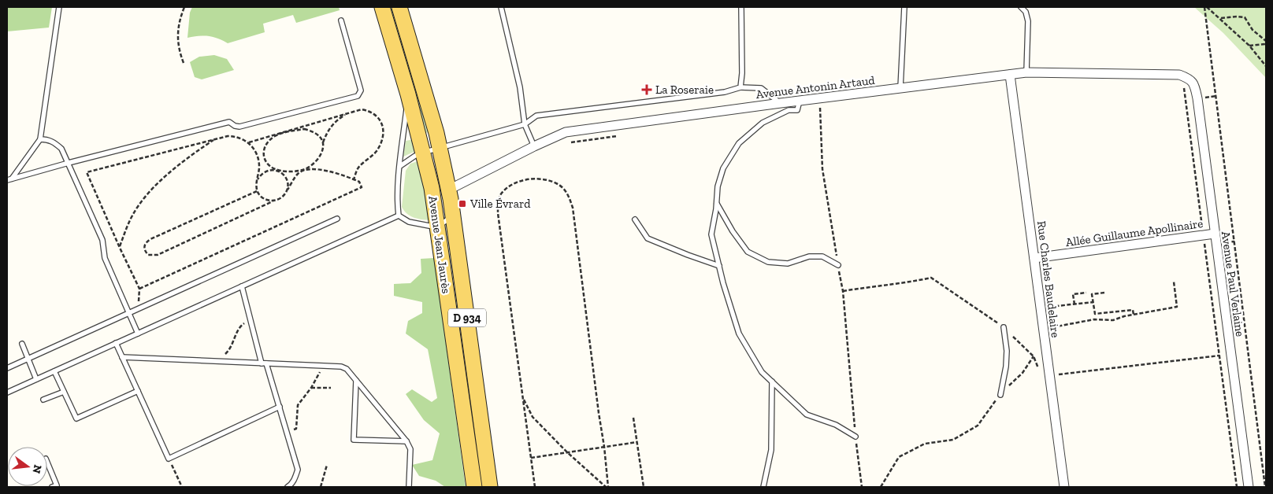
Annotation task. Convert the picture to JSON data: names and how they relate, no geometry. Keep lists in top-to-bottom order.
{
  "streets": {
    "main road": ["Avenue Jean Jaurès", "D 934"],
    "street": [
      "Avenue Antonin Artaud",
      "Allée Guillaume Apollinaire",
      "Rue Charles Baudelaire",
      "Avenue Paul Verlaine"
    ]
  },
  "crossings": [
    ["Avenue Antonin Artaud", "Avenue Jean Jaurès"],
    ["Avenue Antonin Artaud", "Rue Charles Baudelaire"],
    ["Avenue Antonin Artaud", "Avenue Paul Verlaine"],
    ["Allée Guillaume Apollinaire", "Rue Charles Baudelaire"],
    ["Allée Guillaume Apollinaire", "Avenue Paul Verlaine"]
  ],
  "places": {
    "health": ["La Roseraie"],
    "transit": ["Ville Évrard"]
  },
  "north": "right"
}
